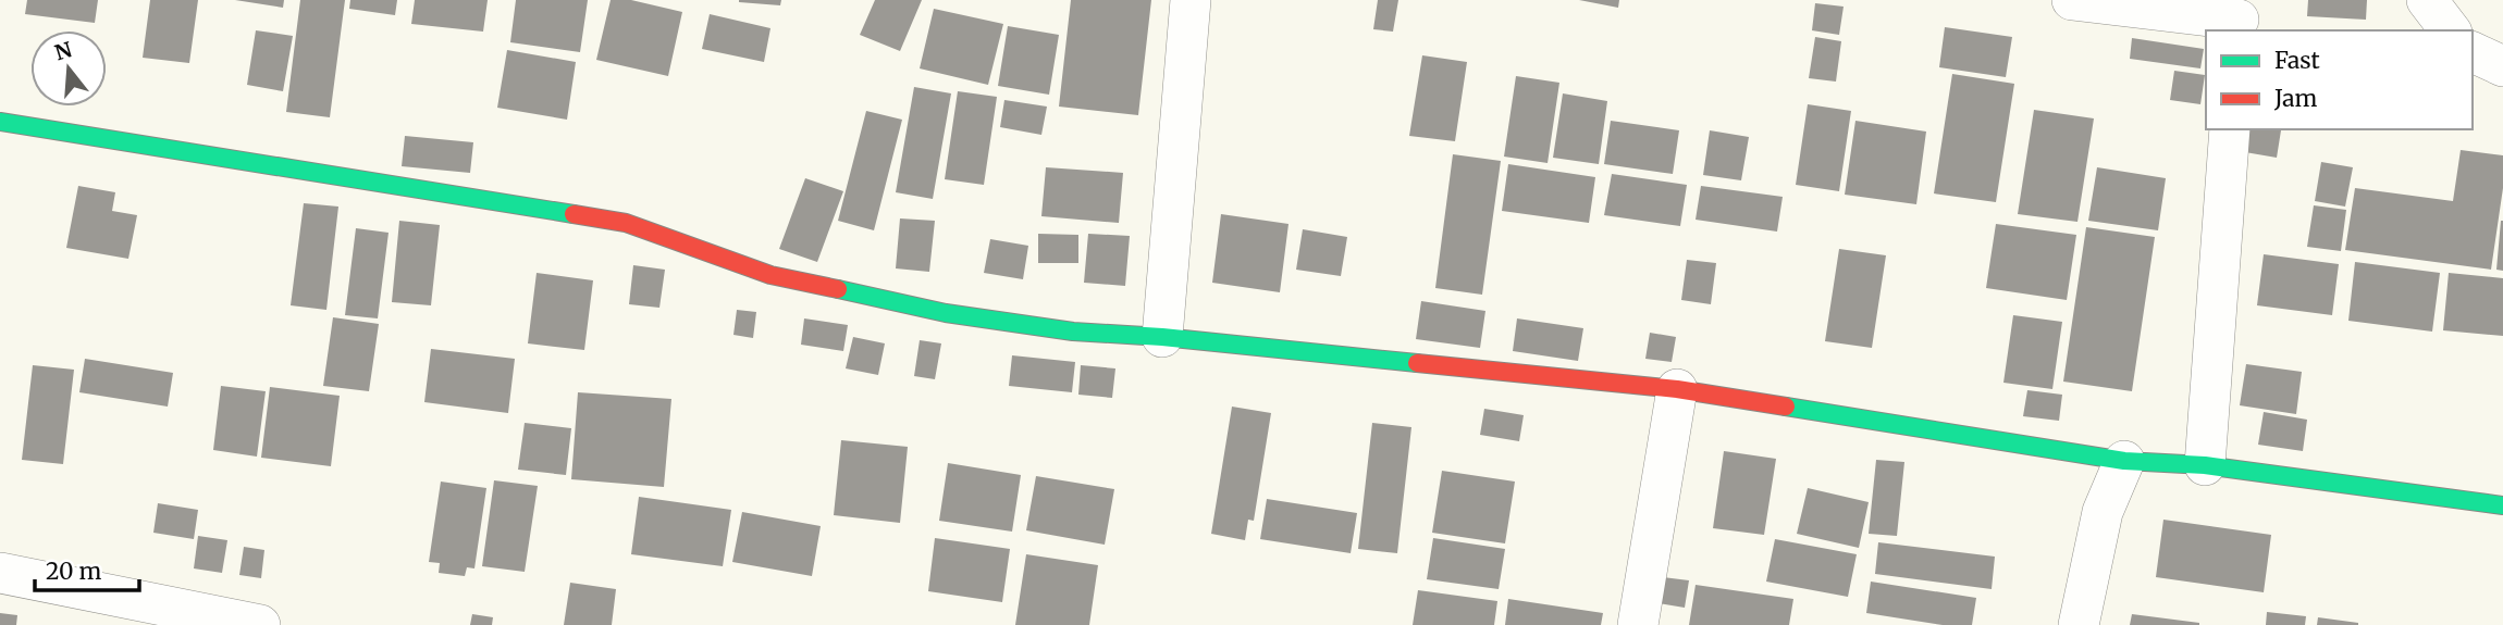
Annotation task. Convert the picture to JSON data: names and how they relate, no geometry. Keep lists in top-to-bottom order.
{
  "legend": ["Fast", "Jam"],
  "scale_bar": "20 m",
  "north": "top"
}
